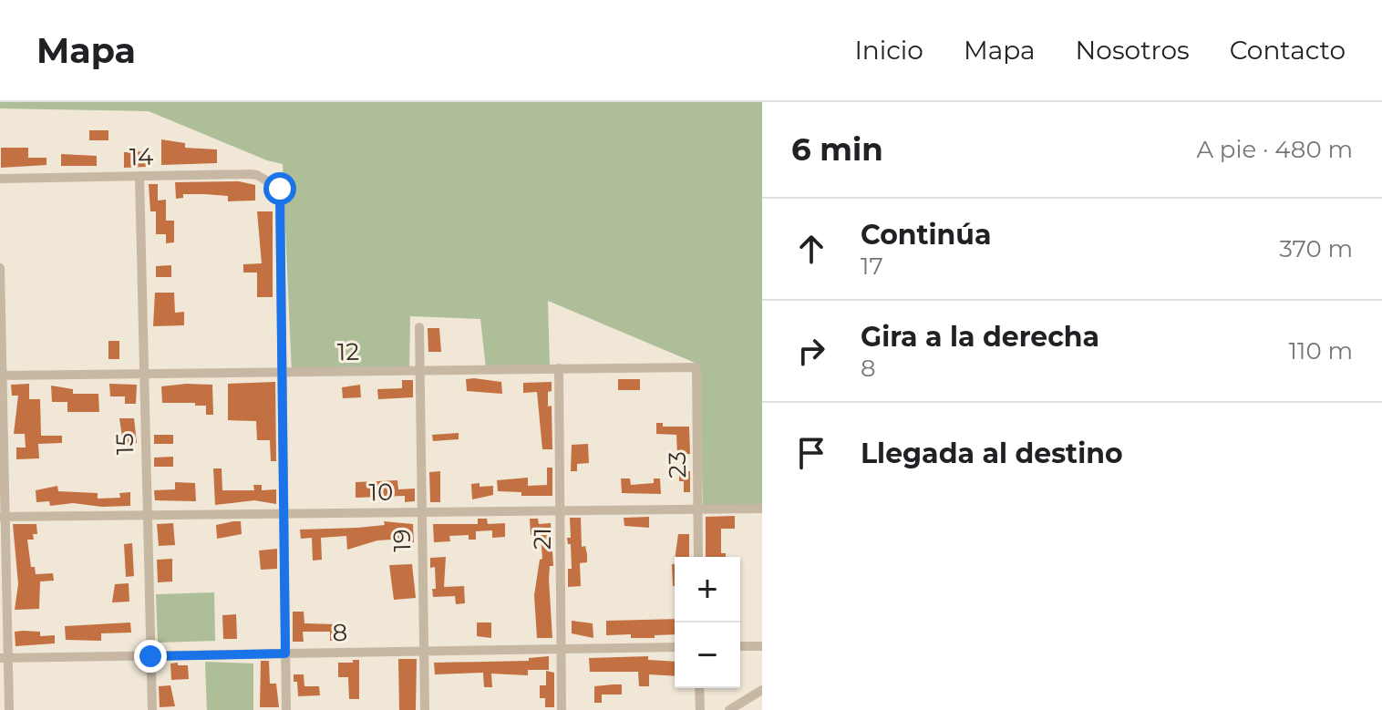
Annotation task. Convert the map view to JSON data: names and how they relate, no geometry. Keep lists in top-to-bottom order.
{
  "streets": {
    "street": [
      "14",
      "12",
      "15",
      "23",
      "10",
      "21",
      "19",
      "8"
    ]
  },
  "crossings": [
    ["14", "12"],
    ["14", "15"],
    ["12", "15"],
    ["12", "23"],
    ["12", "21"],
    ["12", "19"],
    ["15", "10"],
    ["15", "8"],
    ["23", "10"],
    ["10", "21"],
    ["10", "19"],
    ["21", "8"],
    ["19", "8"]
  ],
  "page": {
    "header": "Mapa",
    "nav": [
      "Inicio",
      "Mapa",
      "Nosotros",
      "Contacto"
    ],
    "heading": ["6 min", "A pie · 480 m"],
    "list": [
      ["Continúa", "17", "370 m"],
      ["Gira a la derecha", "8", "110 m"],
      "Llegada al destino"
    ],
    "map_buttons": ["+", "−"]
  }
}
